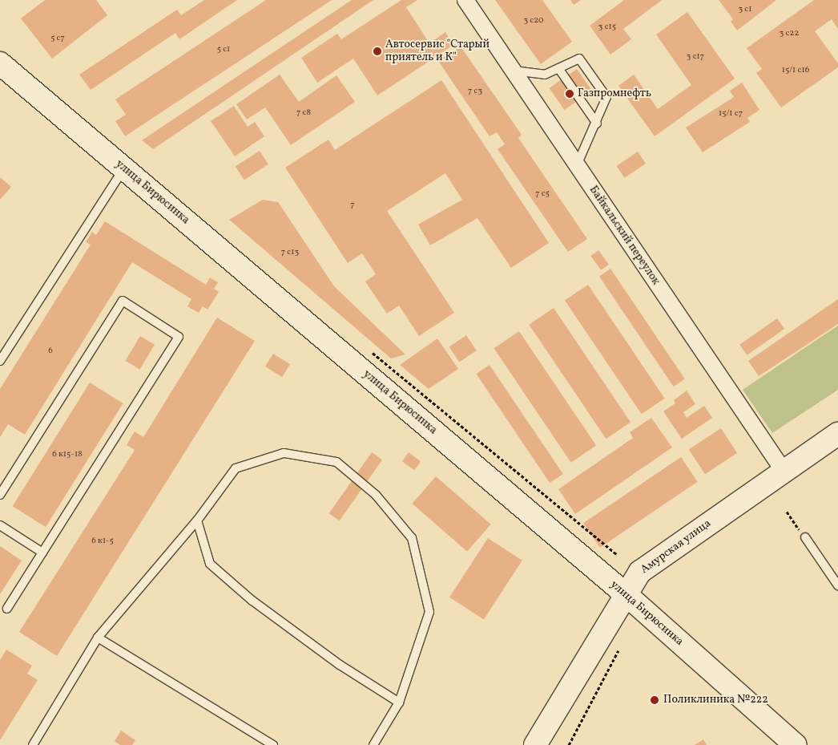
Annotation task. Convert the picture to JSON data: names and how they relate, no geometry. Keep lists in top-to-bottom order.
{
  "streets": {
    "main road": ["улица Бирюсинка", "Амурская улица"],
    "street": ["Байкальский переулок"]
  },
  "crossings": [
    ["улица Бирюсинка", "Амурская улица"],
    ["Байкальский переулок", "Амурская улица"]
  ],
  "places": ["Автосервис \"Старый приятель и К\"", "Газпромнефть", "Поликлиника №222"],
  "house_numbers": [
    "3 с1",
    "3 с20",
    "3 с15",
    "3 с22",
    "5 с7",
    "5 с1",
    "3 с17",
    "15/1 с16",
    "7 c3",
    "7 с8",
    "15/1 с7",
    "7 с5",
    "7",
    "7 с13",
    "6",
    "6 к15-18",
    "6 к1-5"
  ]
}
